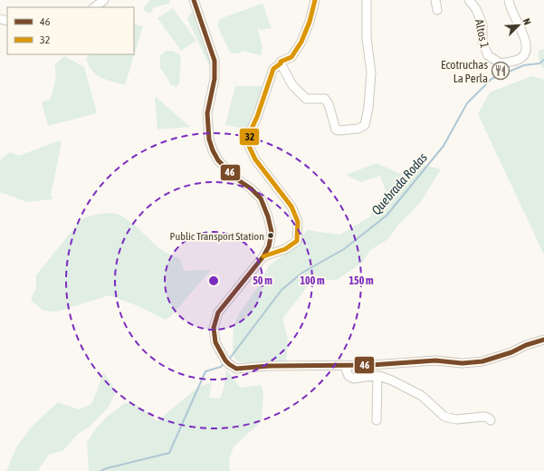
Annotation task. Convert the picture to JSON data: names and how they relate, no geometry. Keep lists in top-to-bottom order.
{
  "streets": {
    "street": ["Altos 1"]
  },
  "water": ["Quebrada Rodas"],
  "places": {
    "restaurant": ["Ecotruchas La Perla"],
    "other": ["Public Transport Station"]
  },
  "lines": ["transit line 46", "transit line 32"],
  "legend": ["46", "32"],
  "north": "top right",
  "rings": ["50 m", "100 m", "150 m"]
}
